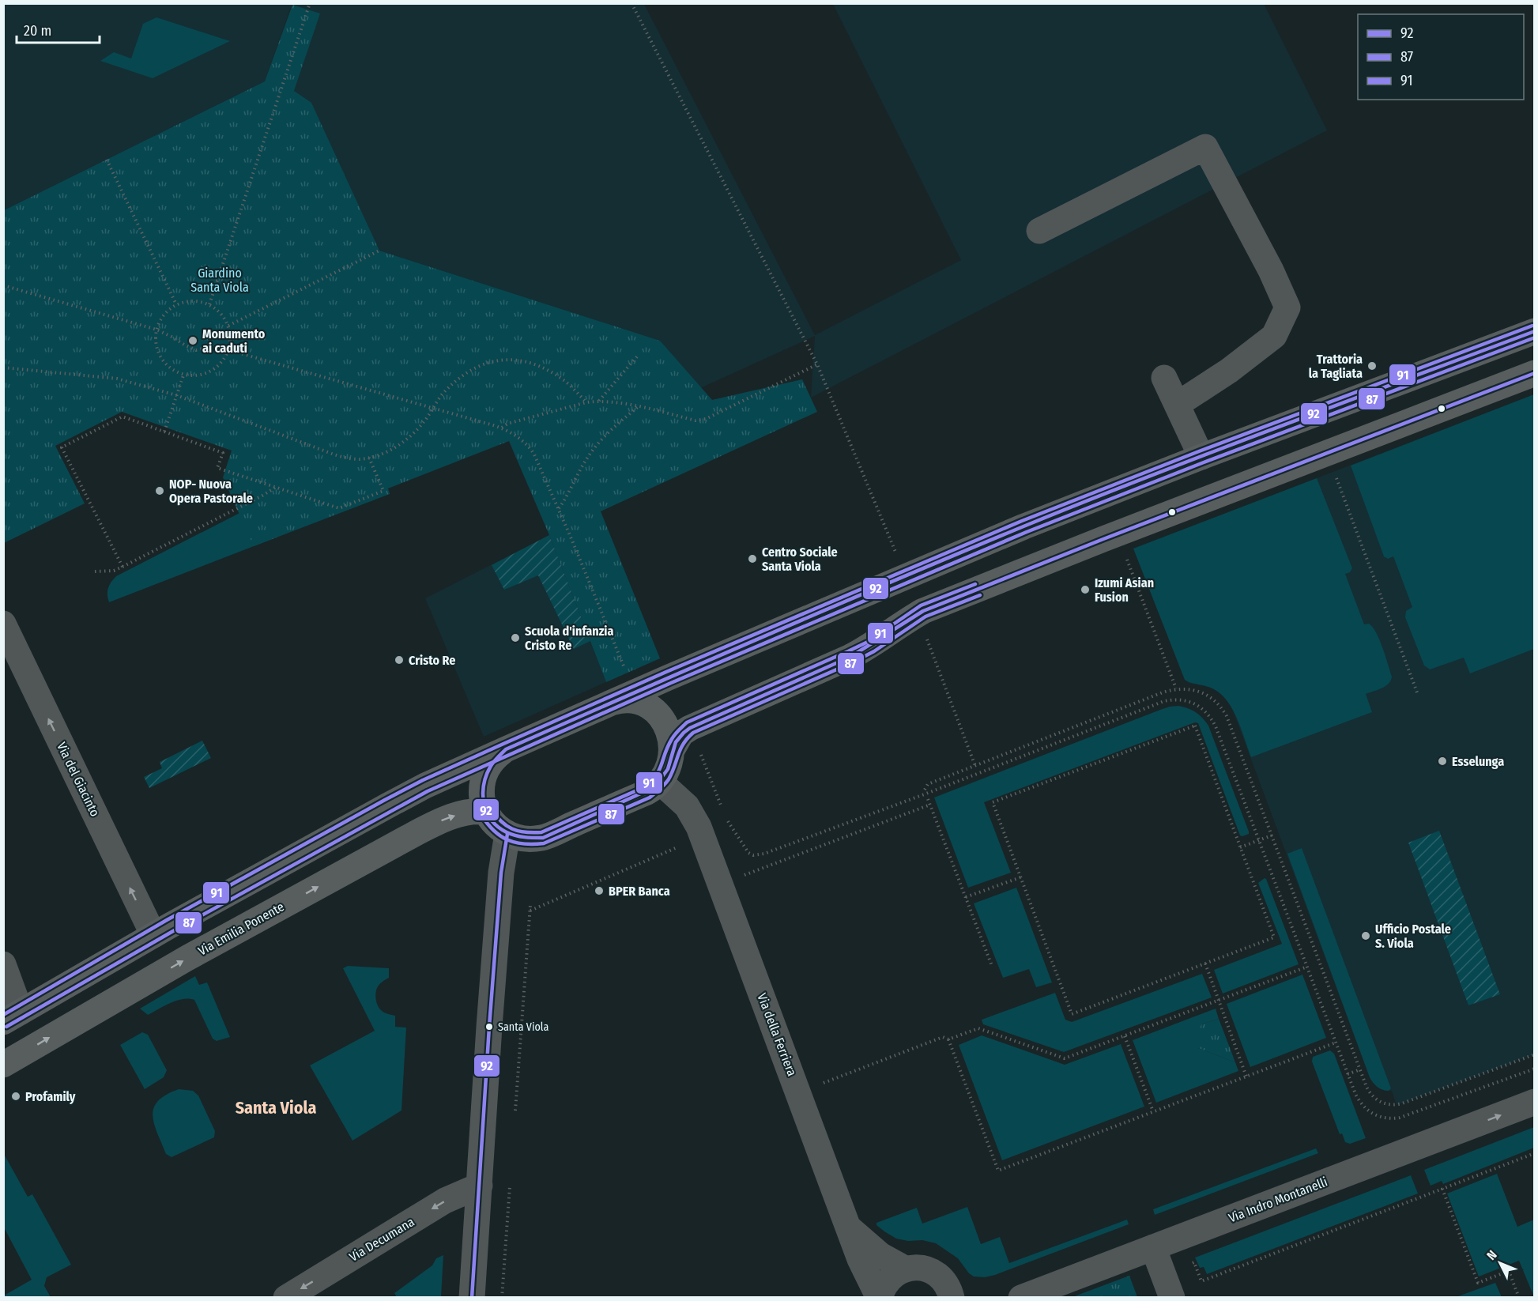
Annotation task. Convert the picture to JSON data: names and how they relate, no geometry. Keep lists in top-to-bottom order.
{
  "streets": {
    "main road": ["Via Emilia Ponente"],
    "street": [
      "Via del Giacinto",
      "Via della Ferriera",
      "Via Indro Montanelli",
      "Via Decumana"
    ]
  },
  "one_way": ["Via del Giacinto", "Via Indro Montanelli", "Via Decumana"],
  "districts": ["Santa Viola"],
  "parks": ["Giardino Santa Viola"],
  "places": [
    "Monumento ai caduti",
    "Trattoria la Tagliata",
    "NOP- Nuova Opera Pastorale",
    "Centro Sociale Santa Viola",
    "Izumi Asian Fusion",
    "Scuola d'infanzia Cristo Re",
    "Cristo Re",
    "Esselunga",
    "BPER Banca",
    "Ufficio Postale S. Viola",
    "Santa Viola",
    "Profamily"
  ],
  "lines": ["transit line 91", "transit line 92", "transit line 87"],
  "legend": ["92", "87", "91"],
  "scale_bar": "20 m",
  "north": "top left"
}
